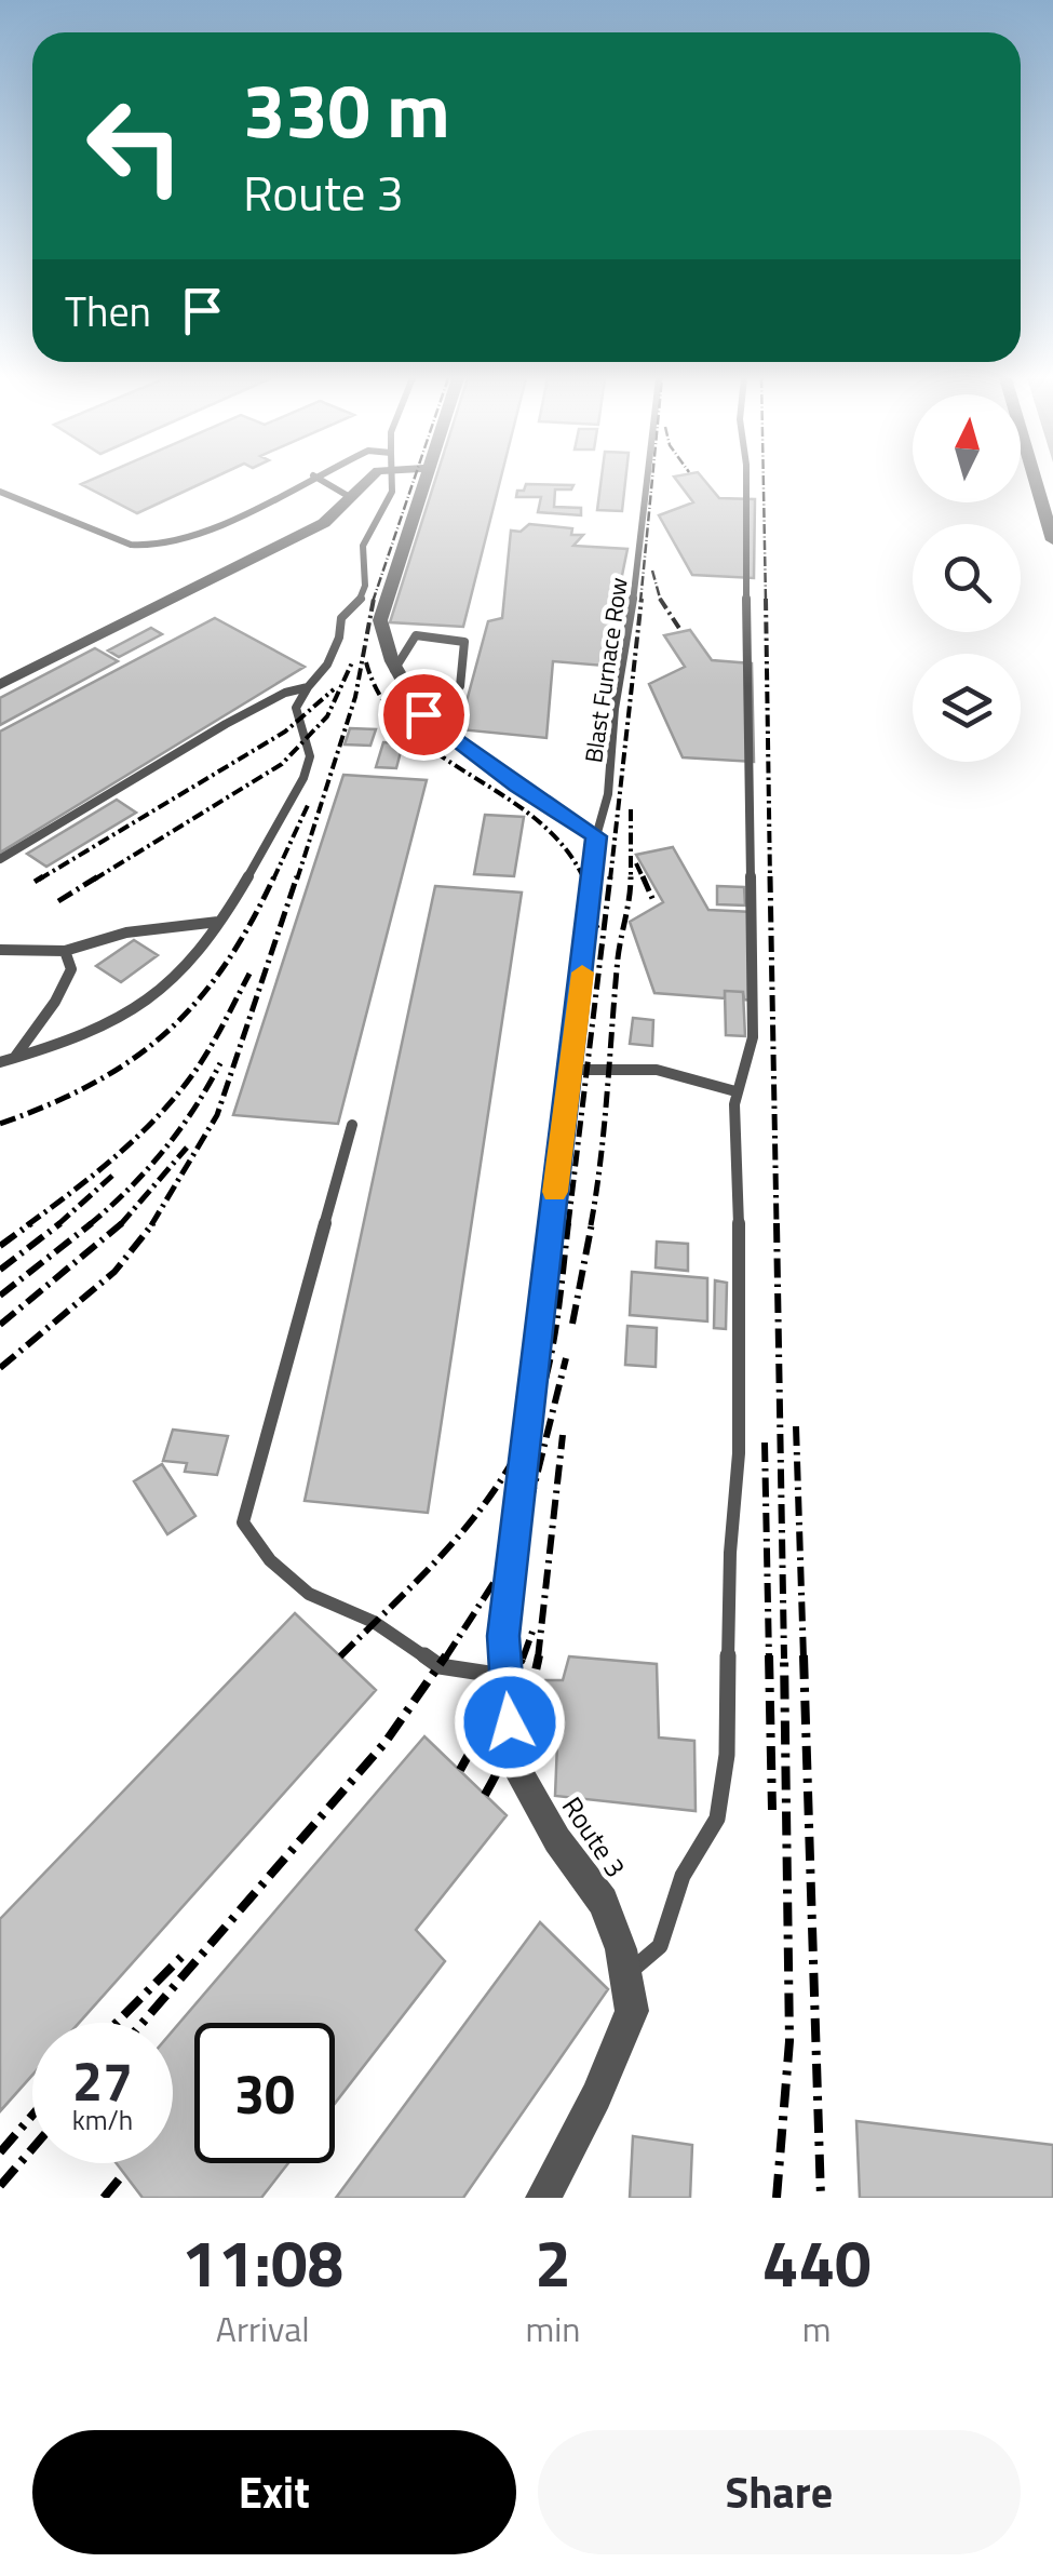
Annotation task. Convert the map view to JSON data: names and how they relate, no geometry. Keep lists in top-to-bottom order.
{
  "streets": {
    "street": ["Route 3"],
    "lane": ["Blast Furnace Row"]
  },
  "crossings": [
    ["Blast Furnace Row", "Route 3"]
  ],
  "north": "top",
  "page": {
    "turn": ["330 m", "Route 3"],
    "then": "Then",
    "speed": "27 km/h",
    "limit": "30",
    "eta": [
      "11:08",
      "Arrival",
      "2",
      "min",
      "440",
      "m"
    ],
    "buttons": ["Exit", "Share"]
  }
}
